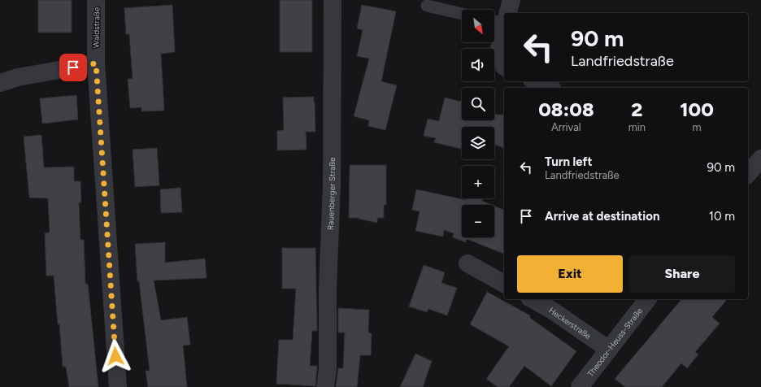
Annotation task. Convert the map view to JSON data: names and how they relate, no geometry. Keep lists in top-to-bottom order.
{
  "streets": {
    "street": [
      "Waldstraße",
      "Rauenberger Straße",
      "Heckerstraße",
      "Theodor-Heuss-Straße"
    ]
  },
  "crossings": [
    ["Heckerstraße", "Theodor-Heuss-Straße"]
  ],
  "north": "bottom right",
  "page": {
    "map_buttons": ["+", "−"],
    "turn": ["90 m", "Landfriedstraße"],
    "eta": [
      "08:08",
      "Arrival",
      "2",
      "min",
      "100",
      "m"
    ],
    "list": [
      {
        "name": "Turn left",
        "note": "Landfriedstraße",
        "value": "90 m"
      },
      {
        "name": "Arrive at destination",
        "value": "10 m"
      }
    ],
    "buttons": ["Exit", "Share"]
  }
}
